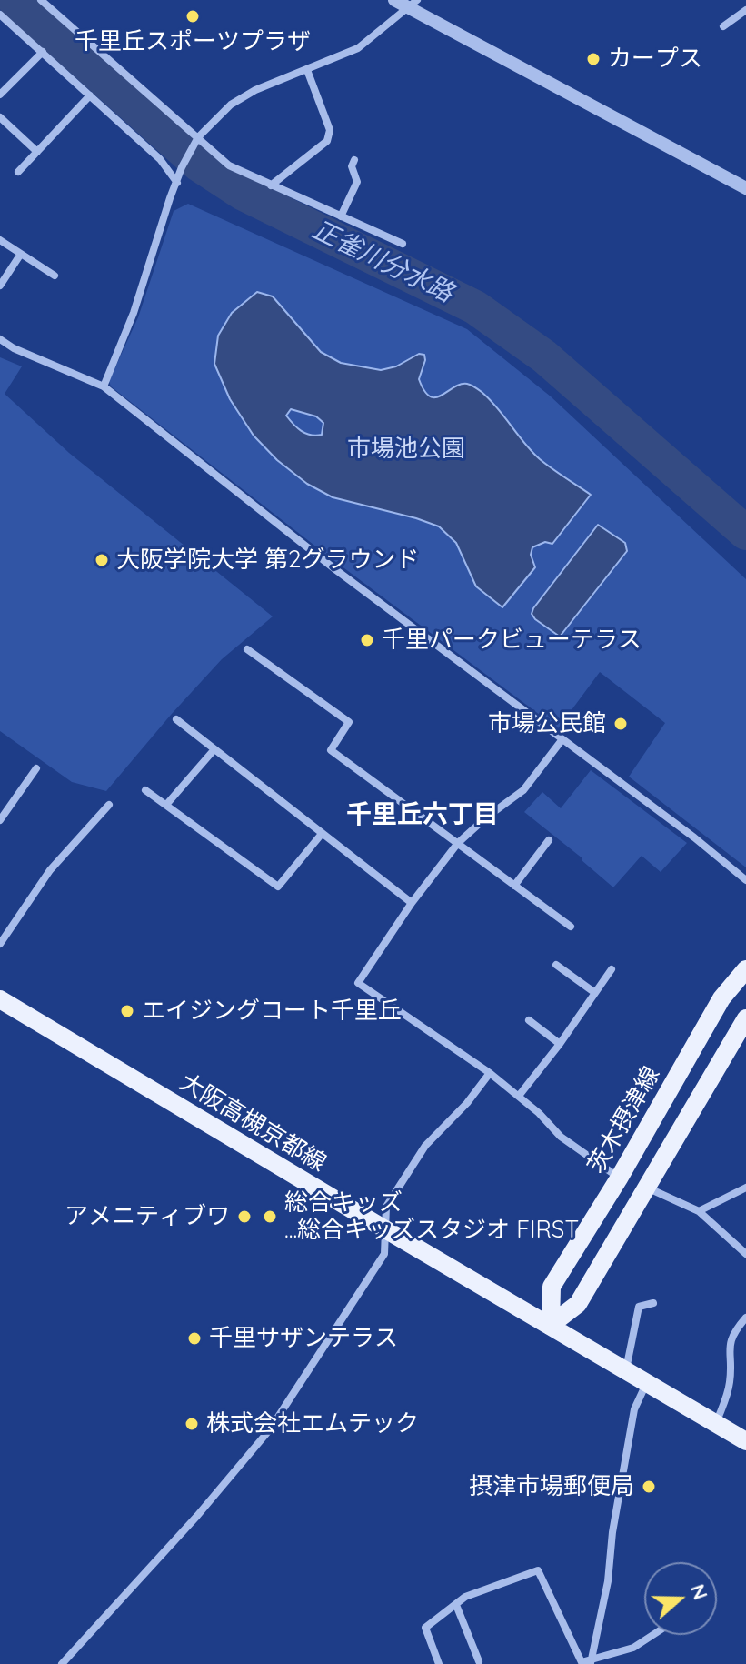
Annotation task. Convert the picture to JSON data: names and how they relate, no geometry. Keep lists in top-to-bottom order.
{
  "streets": {
    "main road": ["茨木摂津線", "大阪高槻京都線"]
  },
  "crossings": [
    ["茨木摂津線", "大阪高槻京都線"]
  ],
  "districts": ["千里丘六丁目"],
  "water": ["正雀川分水路"],
  "parks": ["市場池公園"],
  "places": [
    "千里丘スポーツプラザ",
    "カープス",
    "大阪学院大学 第2グラウンド",
    "千里パークビューテラス",
    "市場公民館",
    "エイジングコート千里丘",
    "アメニティブワ",
    "総合キッズ ...総合キッズスタジオ FIRST",
    "千里サザンテラス",
    "株式会社エムテック",
    "摂津市場郵便局"
  ],
  "north": "right"
}
